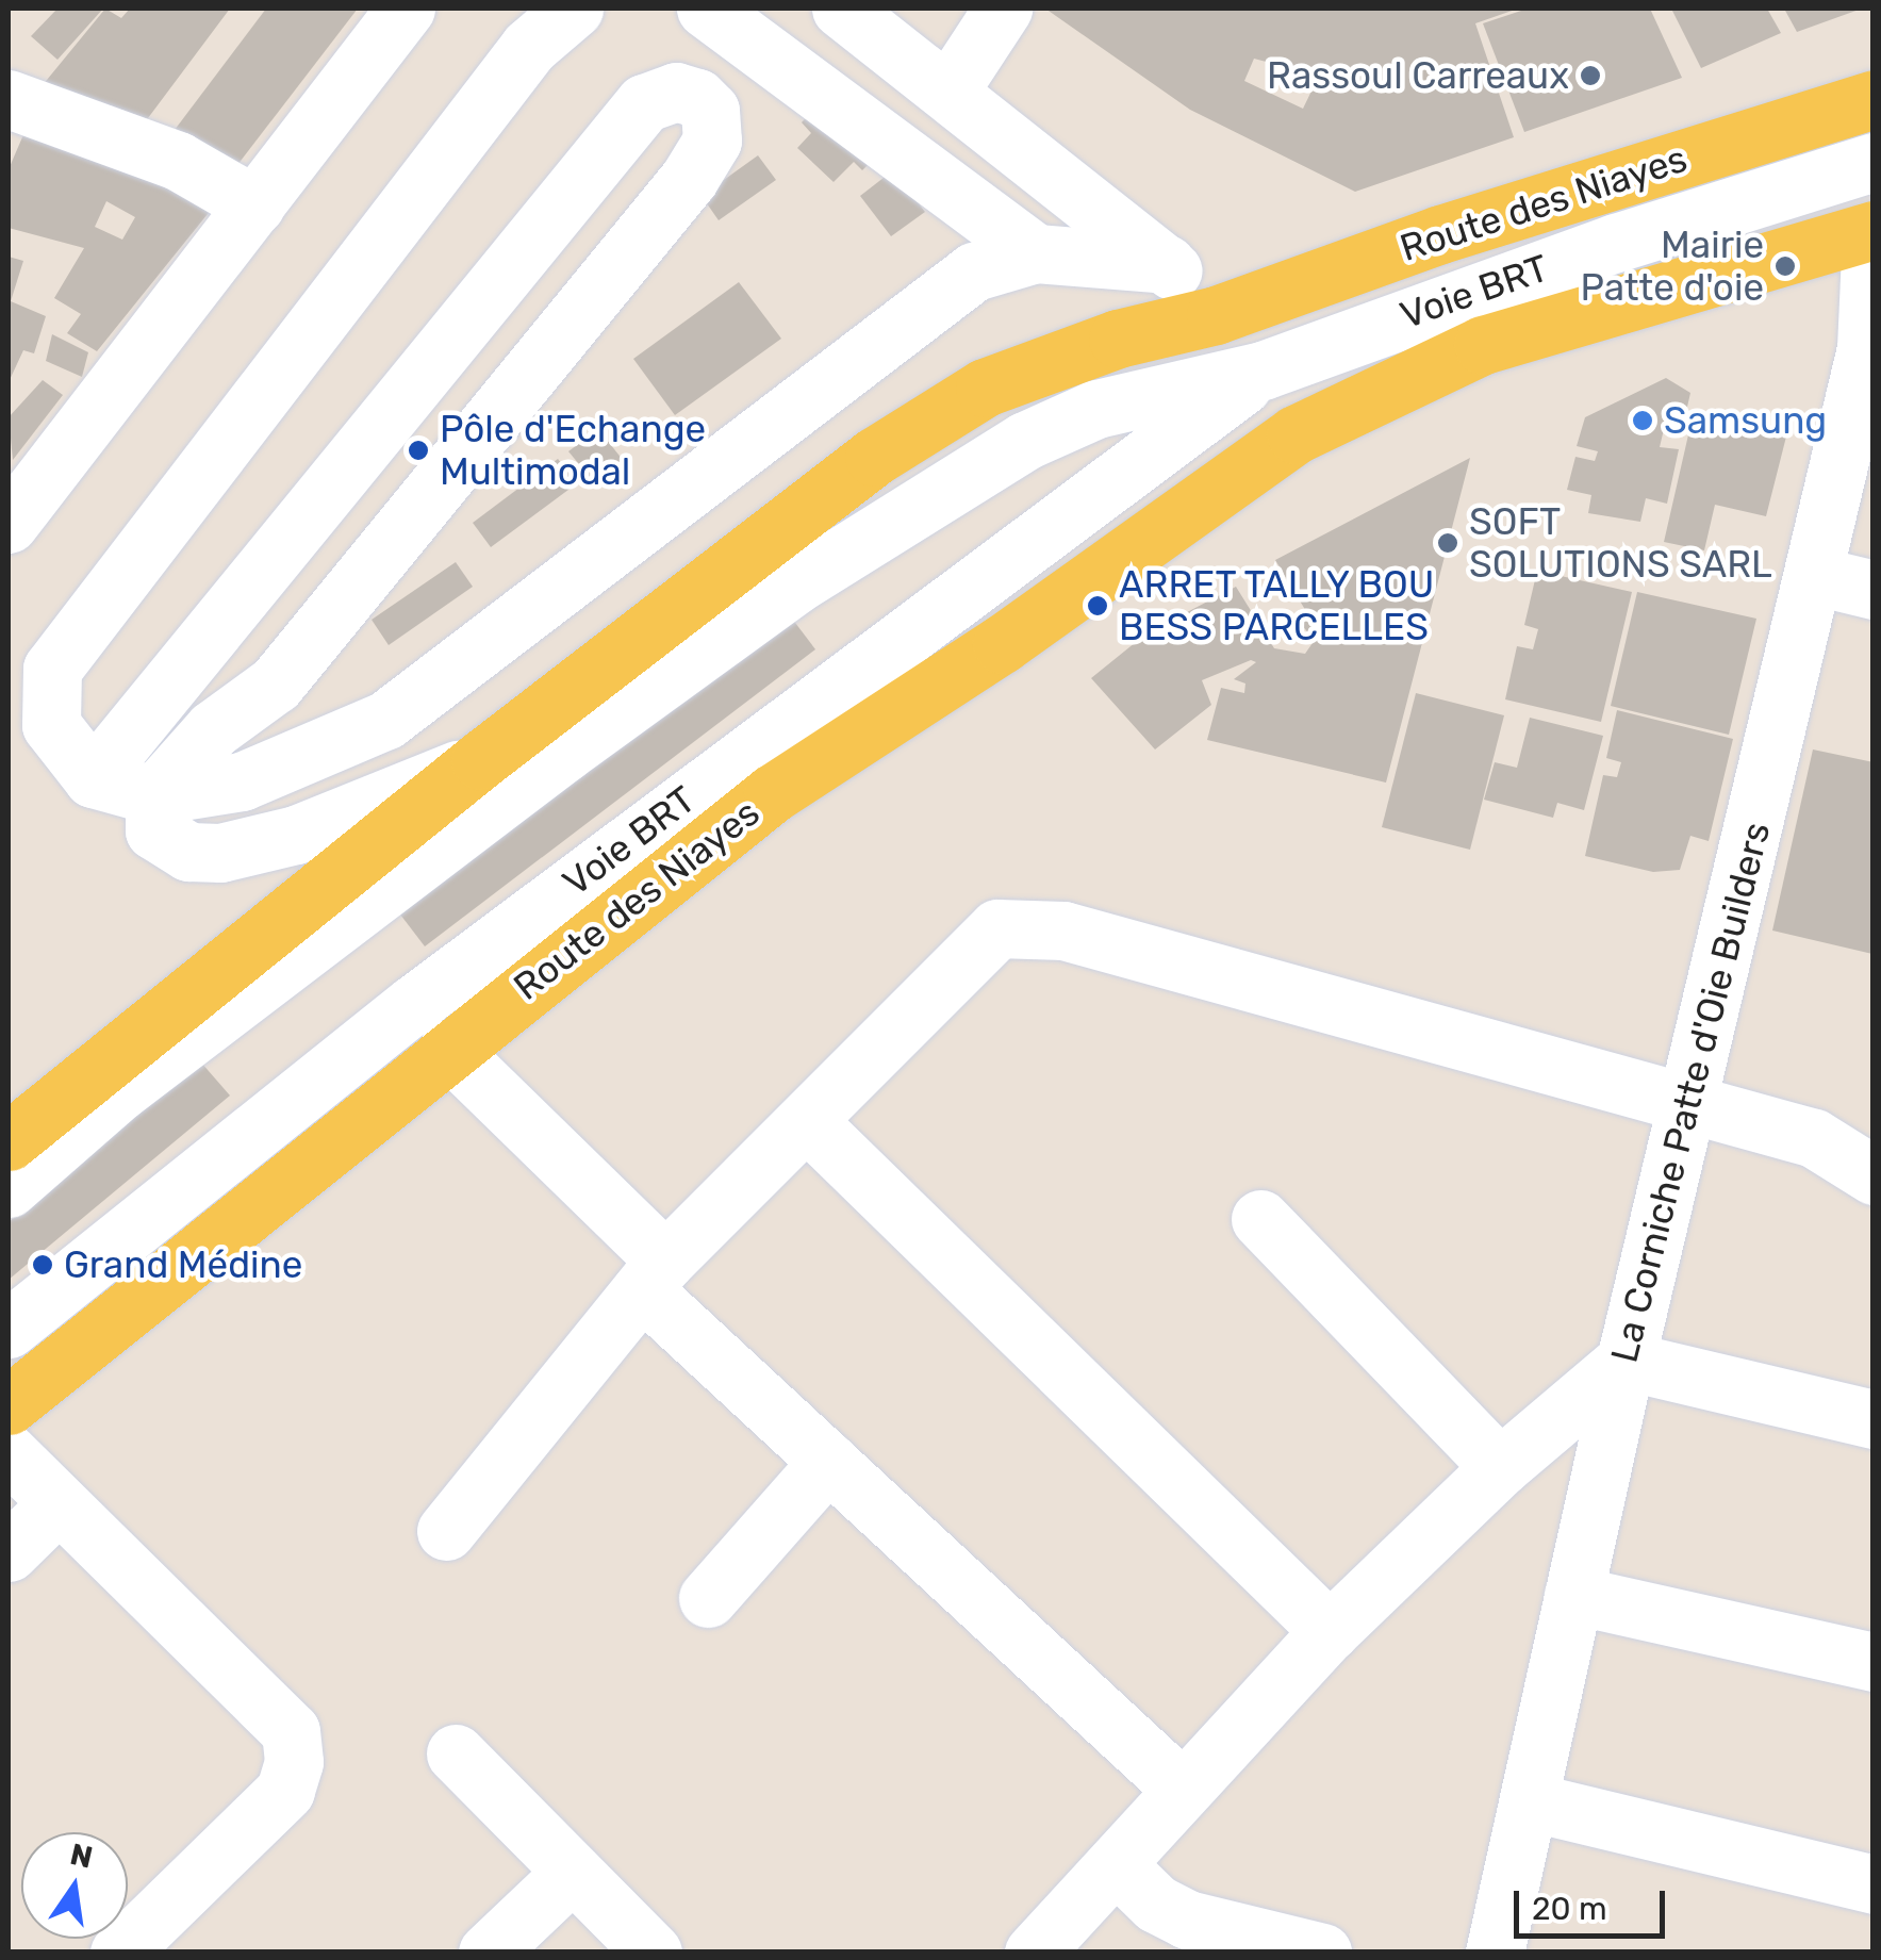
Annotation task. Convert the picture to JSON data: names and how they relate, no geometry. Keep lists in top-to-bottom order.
{
  "streets": {
    "main road": ["Route des Niayes"],
    "street": ["Voie BRT", "La Corniche Patte d'Oie Builders"]
  },
  "crossings": [
    ["Route des Niayes", "La Corniche Patte d'Oie Builders"]
  ],
  "places": [
    "Rassoul Carreaux",
    "Mairie Patte d'oie",
    "Samsung",
    "Pôle d'Echange Multimodal",
    "SOFT SOLUTIONS SARL",
    "ARRET TALLY BOU BESS PARCELLES",
    "Grand Médine"
  ],
  "scale_bar": "20 m",
  "north": "top"
}
